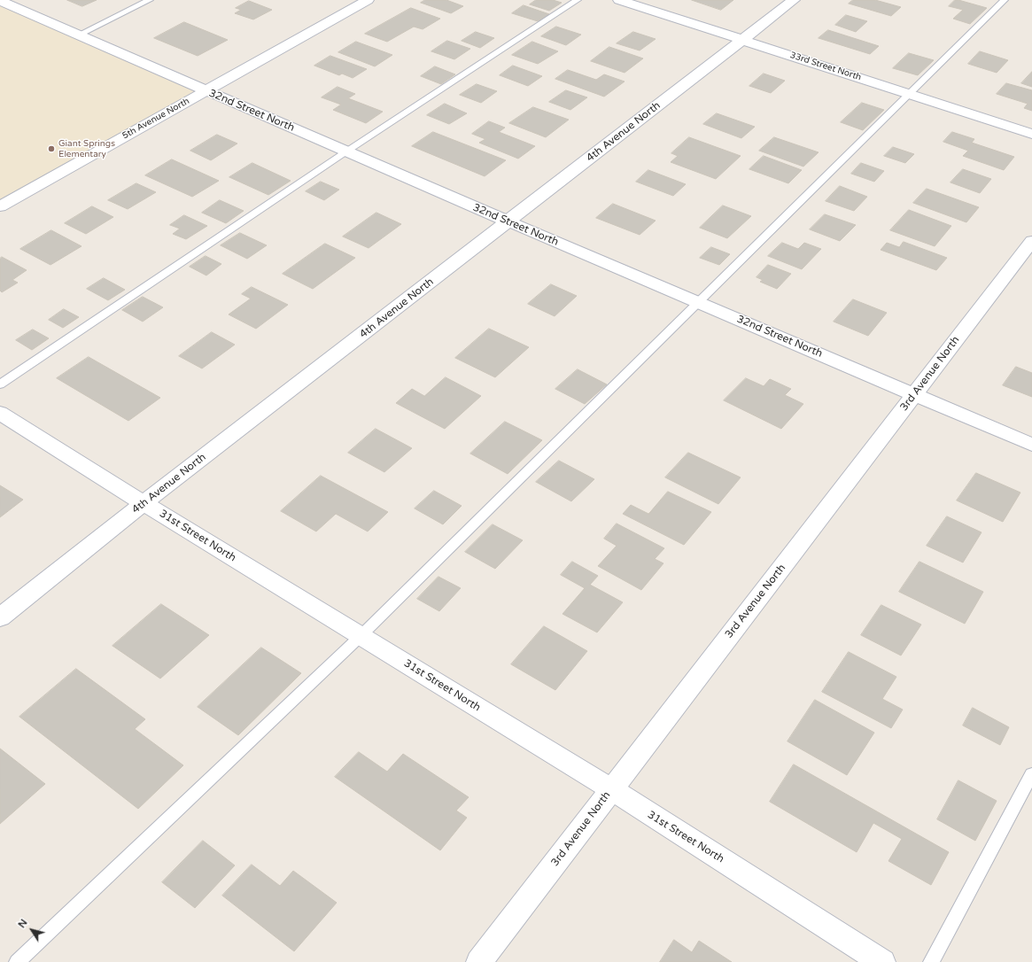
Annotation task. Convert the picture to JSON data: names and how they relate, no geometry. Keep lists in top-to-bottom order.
{
  "streets": {
    "street": [
      "33rd Street North",
      "32nd Street North",
      "5th Avenue North",
      "4th Avenue North",
      "3rd Avenue North",
      "31st Street North"
    ]
  },
  "crossings": [
    ["33rd Street North", "4th Avenue North"],
    ["32nd Street North", "5th Avenue North"],
    ["32nd Street North", "4th Avenue North"],
    ["32nd Street North", "3rd Avenue North"],
    ["4th Avenue North", "31st Street North"],
    ["3rd Avenue North", "31st Street North"]
  ],
  "places": ["Giant Springs Elementary"],
  "north": "top left"
}
